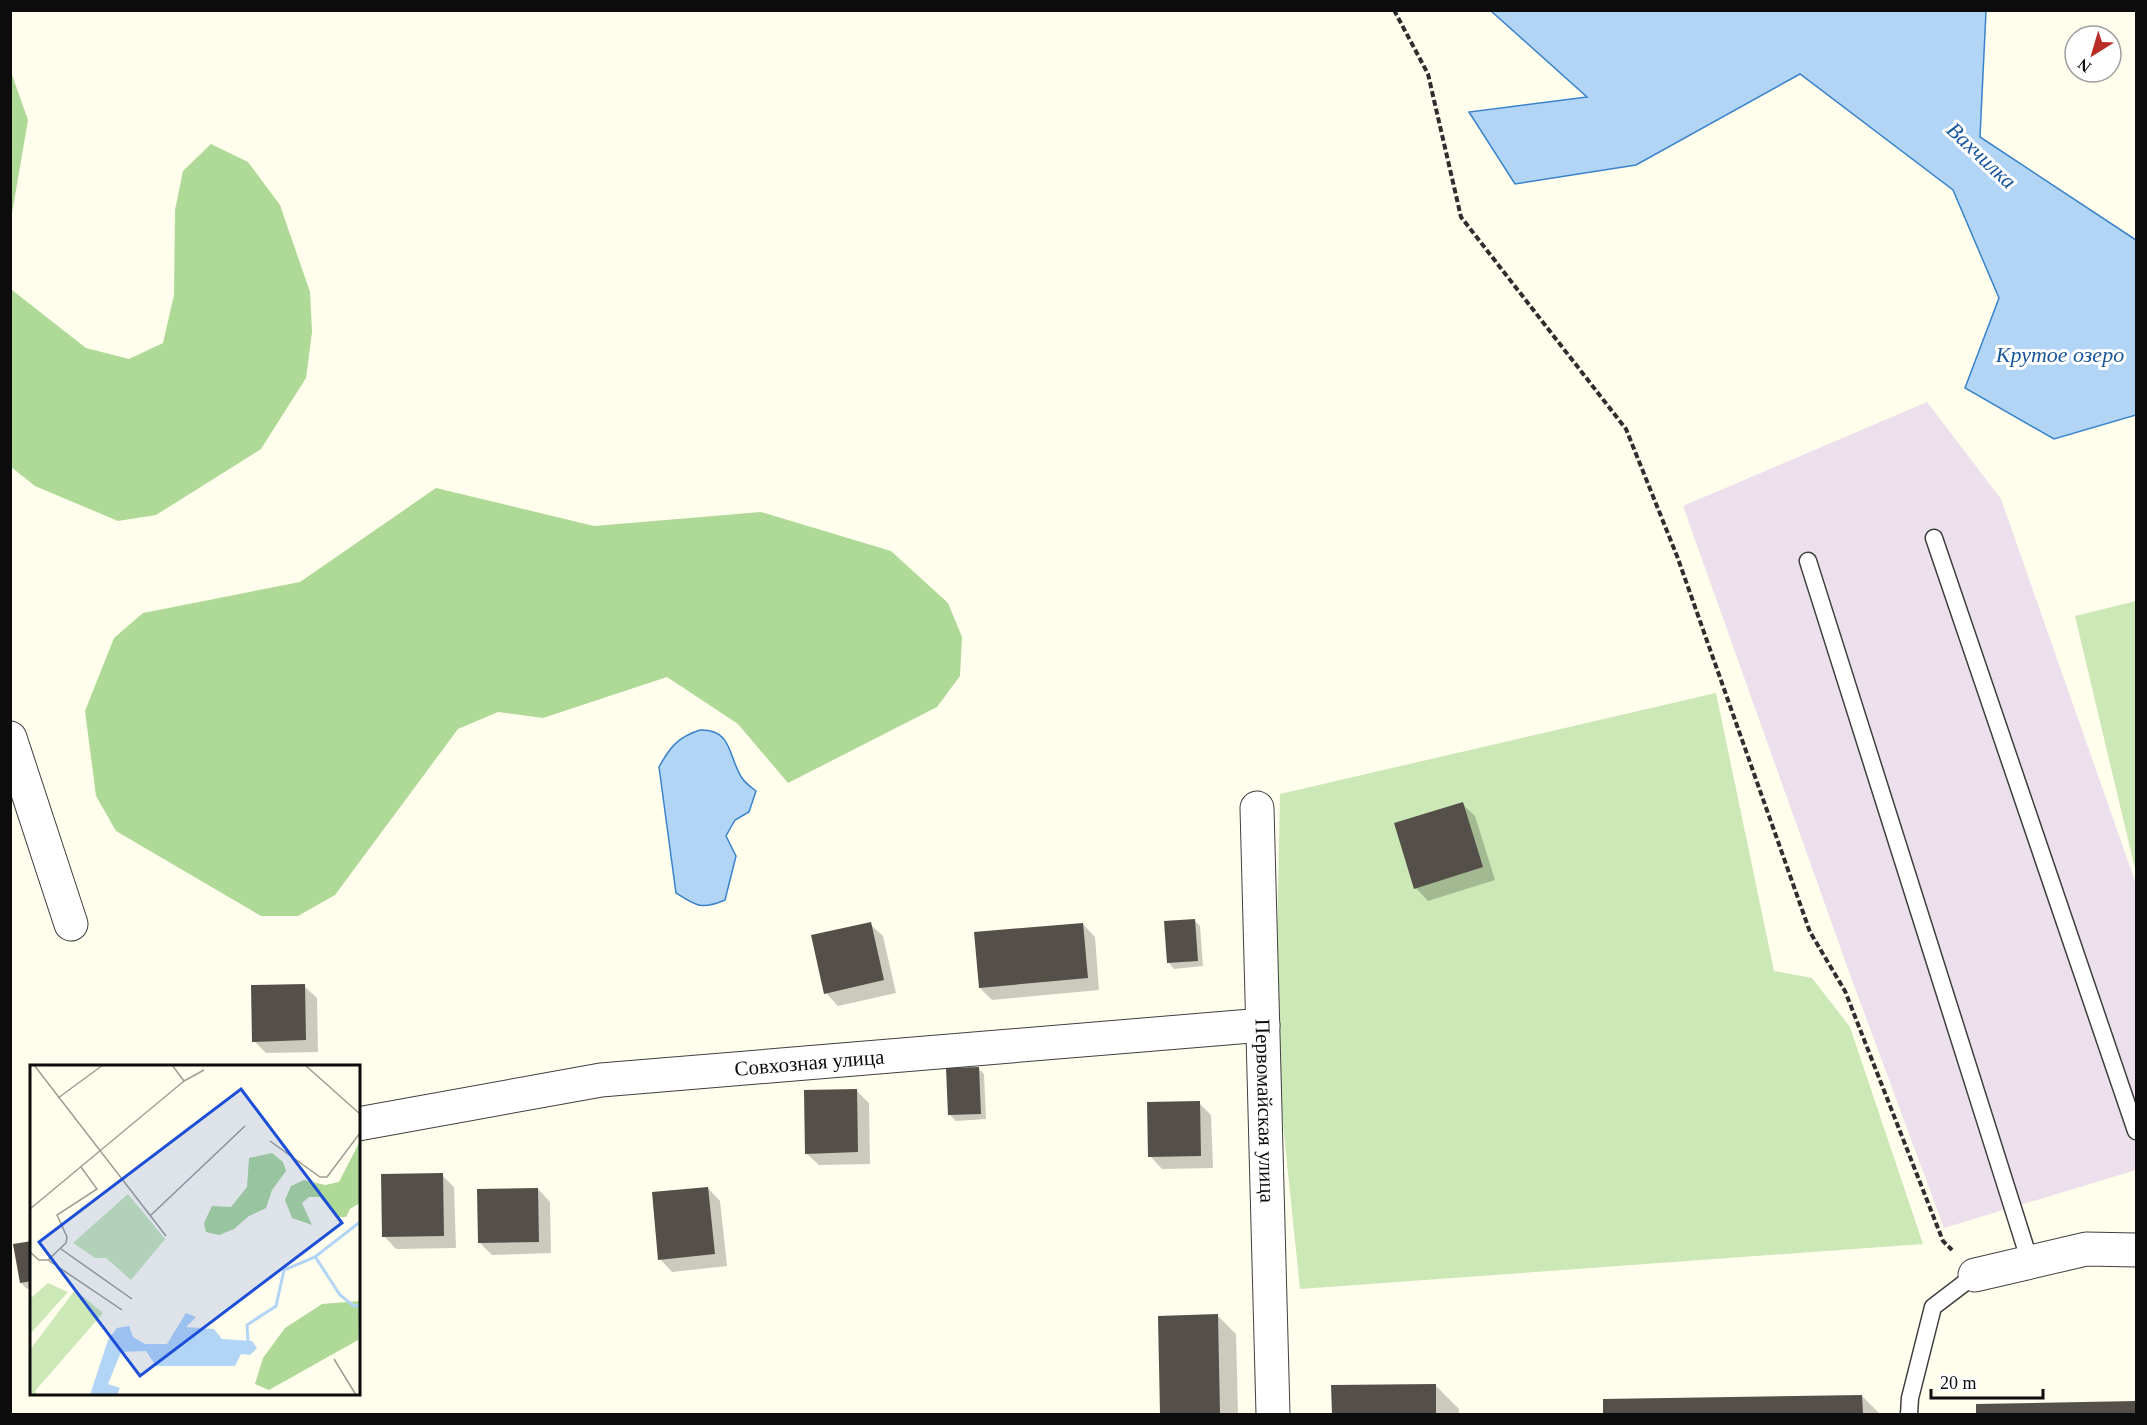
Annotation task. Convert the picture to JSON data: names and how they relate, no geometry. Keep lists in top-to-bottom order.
{
  "streets": {
    "street": ["Совхозная улица", "Первомайская улица"]
  },
  "crossings": [
    ["Совхозная улица", "Первомайская улица"]
  ],
  "water": ["Вахчилка", "Крутое озеро"],
  "scale_bar": "20 m",
  "north": "bottom left"
}
